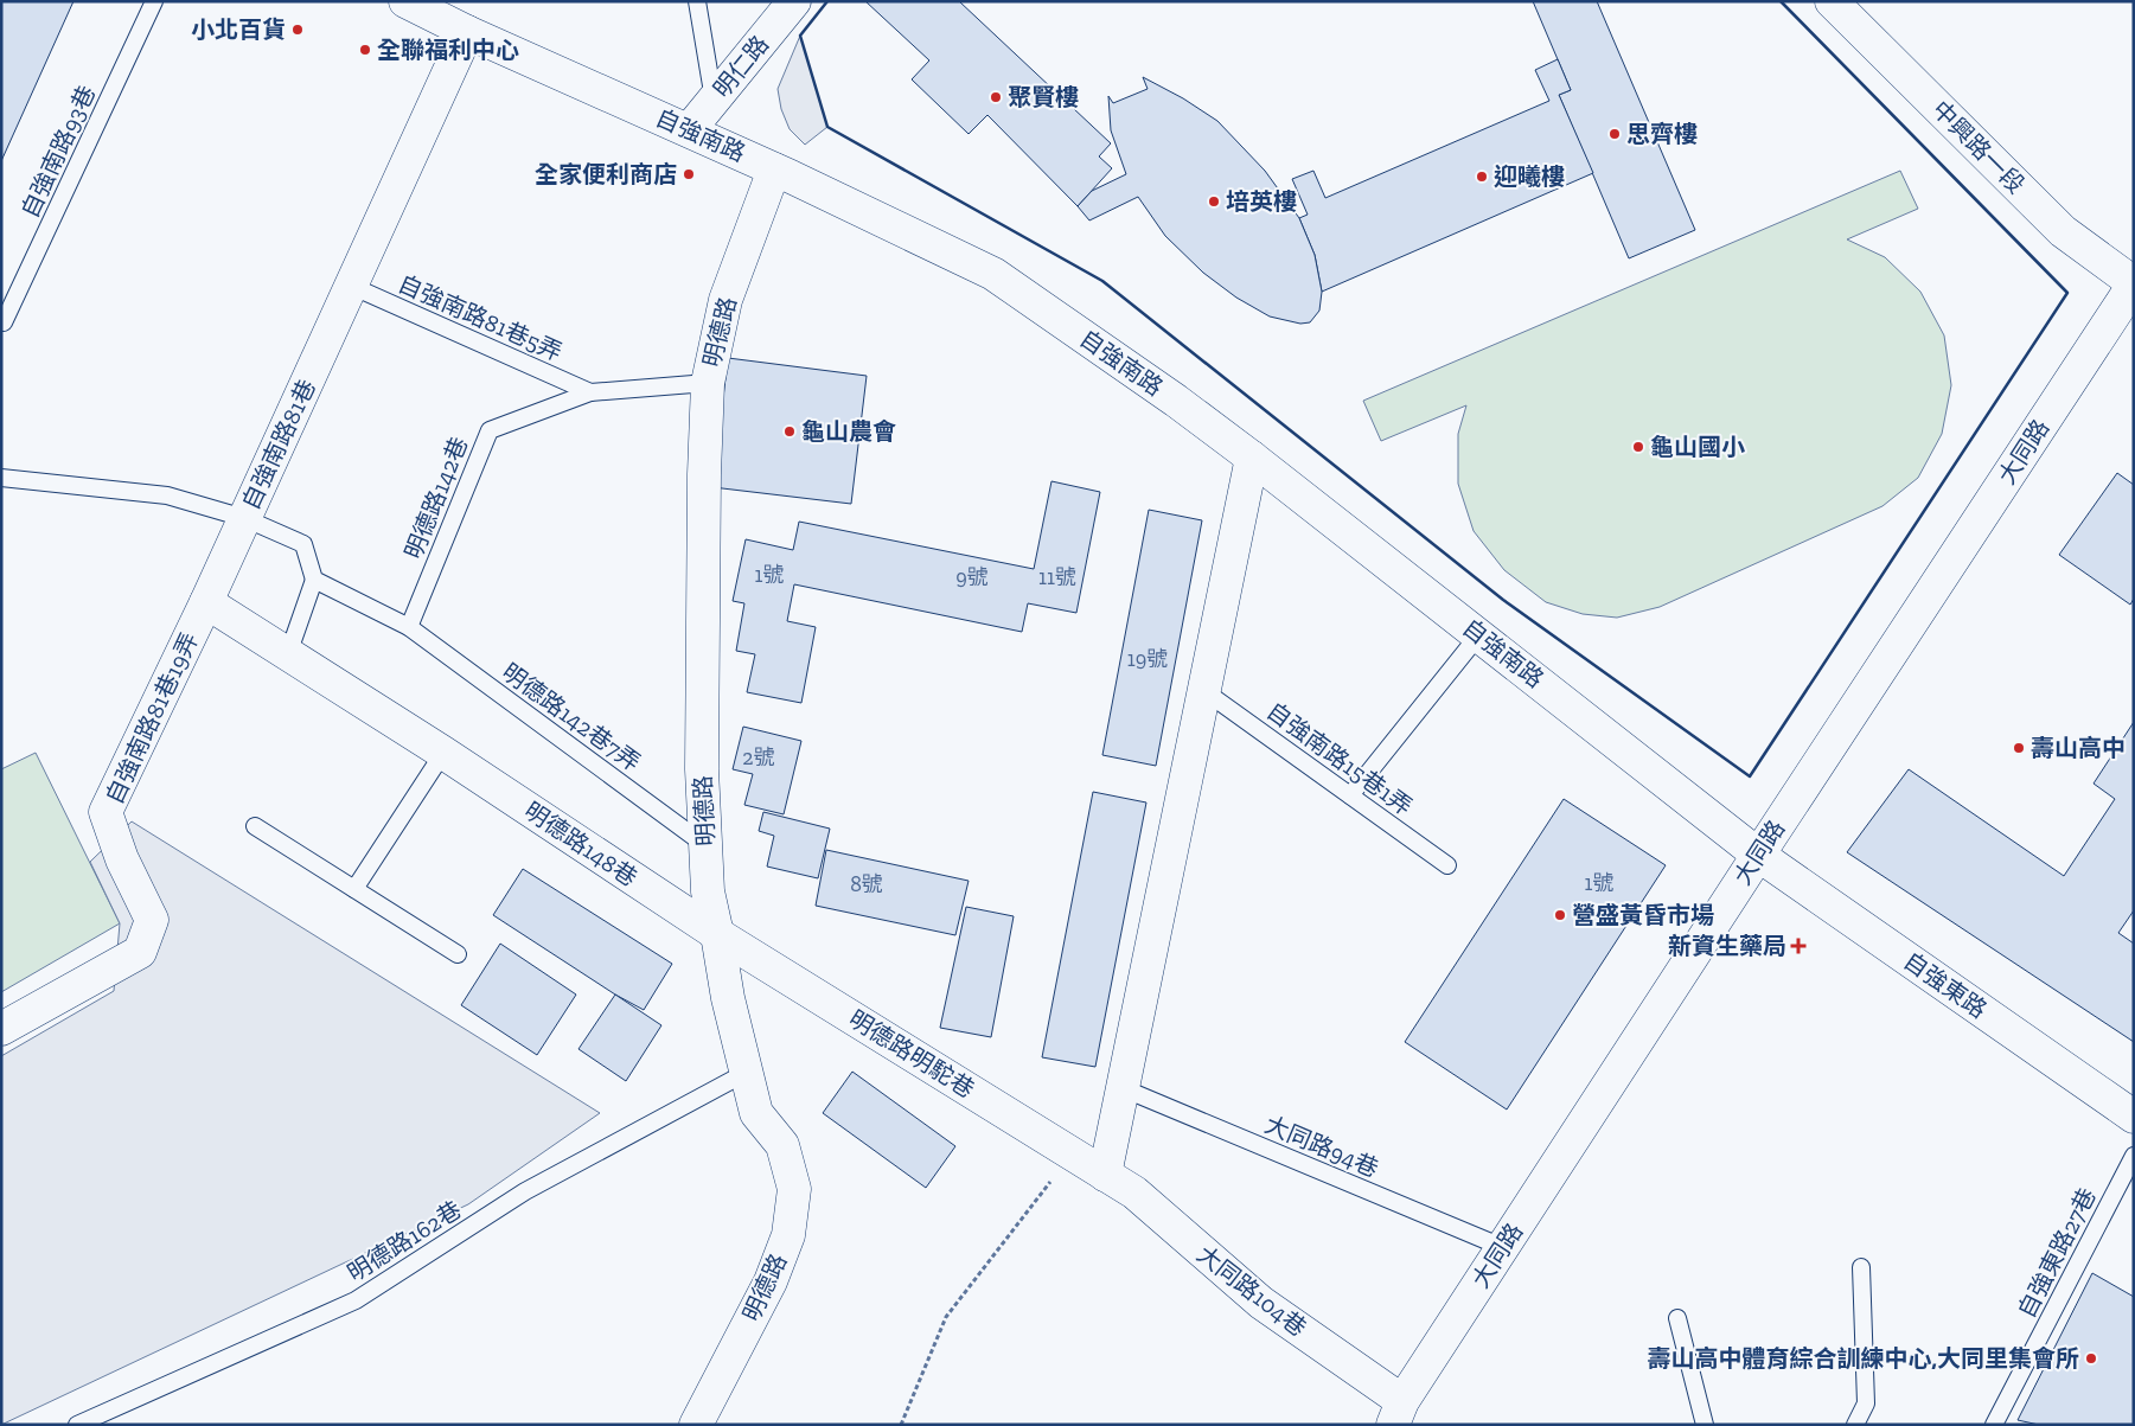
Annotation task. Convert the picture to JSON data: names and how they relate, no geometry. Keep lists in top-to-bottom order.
{
  "streets": {
    "street": [
      "明仁路",
      "自強南路",
      "中興路一段",
      "明德路",
      "自強南路81巷",
      "大同路",
      "自強南路81巷19弄",
      "明德路148巷",
      "自強東路",
      "明德路明駝巷",
      "大同路104巷"
    ],
    "lane": [
      "自強南路93巷",
      "自強南路81巷5弄",
      "明德路142巷",
      "明德路142巷7弄",
      "自強南路15巷1弄",
      "大同路94巷",
      "明德路162巷",
      "自強東路27巷"
    ]
  },
  "crossings": [
    ["明仁路", "自強南路"],
    ["自強南路", "明德路"],
    ["自強南路", "自強南路81巷"],
    ["自強南路", "大同路"],
    ["自強南路", "自強東路"],
    ["中興路一段", "大同路"],
    ["自強南路81巷5弄", "自強南路81巷"],
    ["自強南路81巷5弄", "明德路142巷"],
    ["明德路", "明德路142巷"],
    ["明德路", "明德路142巷7弄"],
    ["明德路", "明德路148巷"],
    ["明德路", "明德路明駝巷"],
    ["明德路", "明德路162巷"],
    ["自強南路81巷", "自強南路81巷19弄"],
    ["大同路", "自強東路"],
    ["大同路", "大同路94巷"],
    ["大同路", "大同路104巷"],
    ["明德路142巷", "明德路142巷7弄"],
    ["明德路148巷", "明德路明駝巷"],
    ["明德路明駝巷", "大同路104巷"]
  ],
  "places": {
    "other": [
      "小北百貨",
      "全聯福利中心",
      "聚賢樓",
      "思齊樓",
      "全家便利商店",
      "迎曦樓",
      "培英樓",
      "龜山農會",
      "龜山國小",
      "壽山高中",
      "營盛黃昏市場",
      "壽山高中體育綜合訓練中心,大同里集會所"
    ],
    "health": ["新資生藥局"]
  },
  "house_numbers": [
    "1號",
    "9號",
    "11號",
    "19號",
    "2號",
    "1號",
    "8號"
  ]
}
